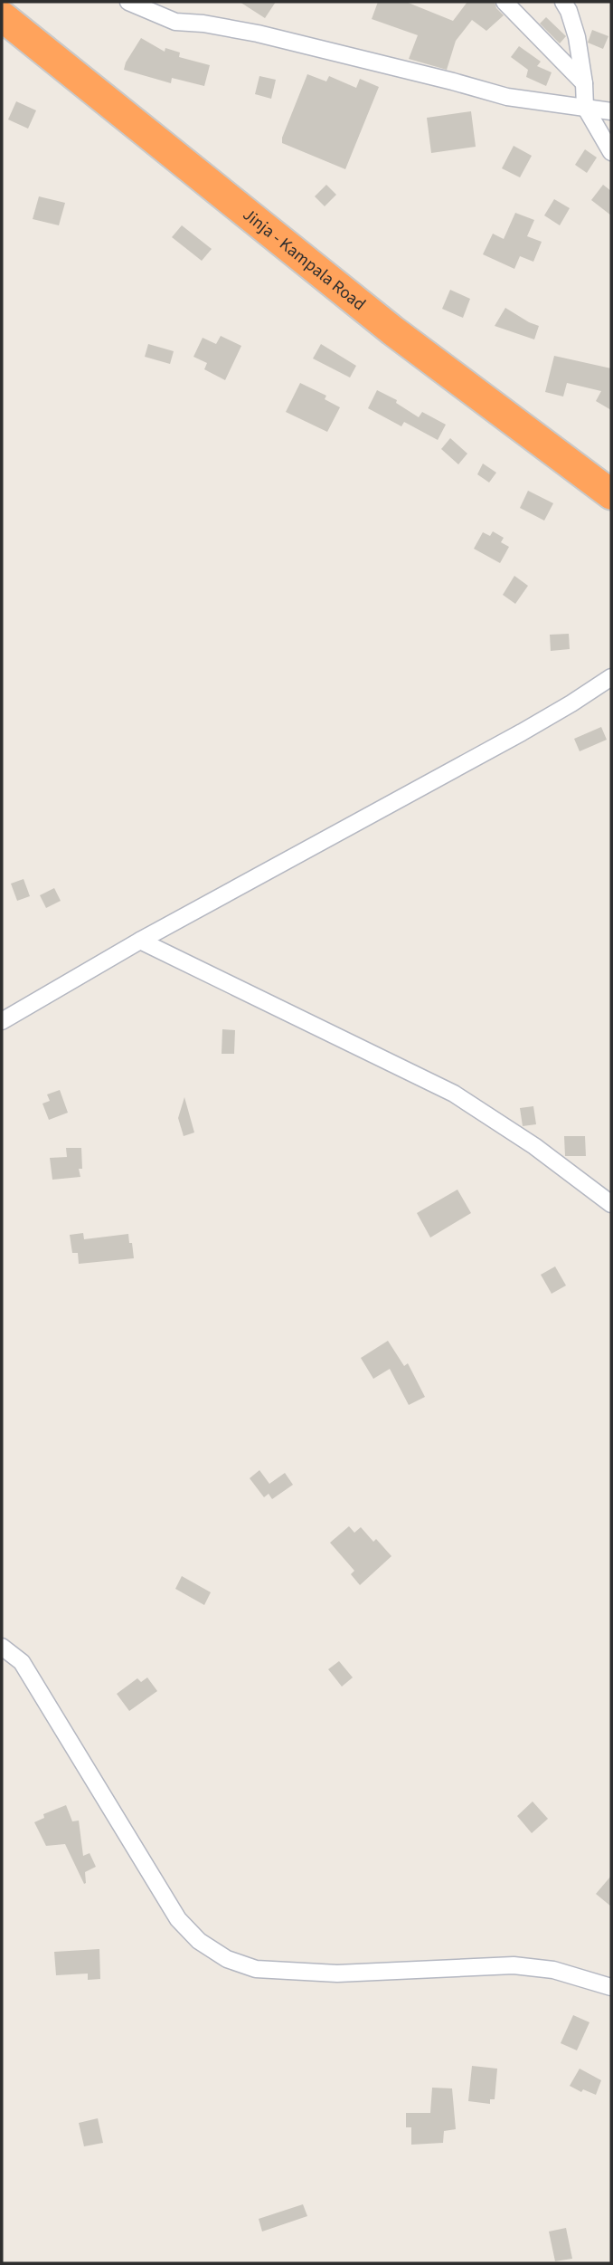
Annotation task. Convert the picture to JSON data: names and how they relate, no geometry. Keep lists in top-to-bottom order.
{
  "streets": {
    "highway": ["Jinja - Kampala Road"]
  }
}
